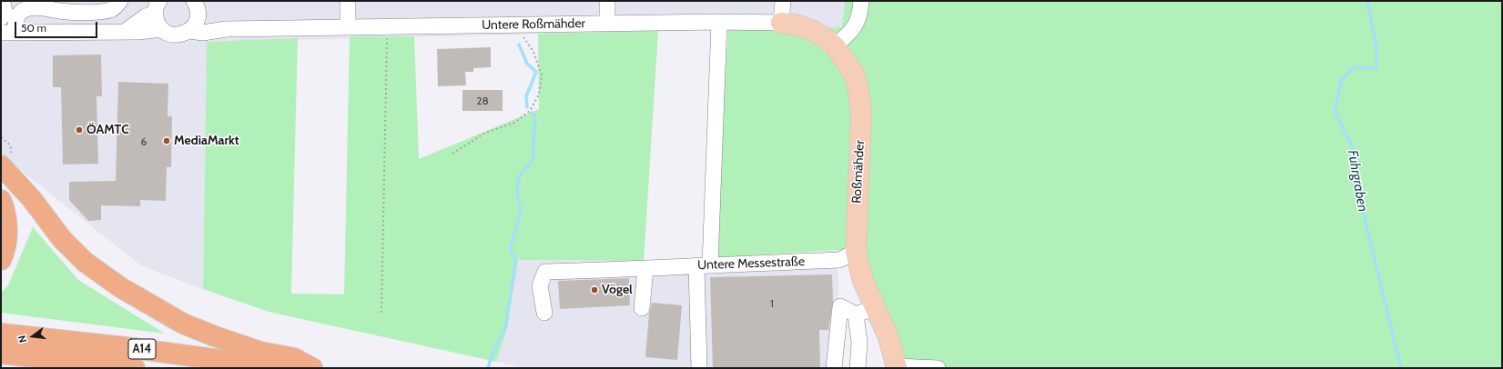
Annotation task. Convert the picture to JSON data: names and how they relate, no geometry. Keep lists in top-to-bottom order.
{
  "streets": {
    "highway": ["A14"],
    "main road": ["Untere Roßmähder", "Roßmähder"],
    "street": ["Untere Messestraße"]
  },
  "crossings": [
    ["Untere Roßmähder", "Roßmähder"],
    ["Roßmähder", "Untere Messestraße"]
  ],
  "water": ["Fuhrgraben"],
  "places": ["ÖAMTC", "MediaMarkt", "Vögel"],
  "house_numbers": ["28", "6", "1"],
  "scale_bar": "50 m",
  "north": "left"
}
